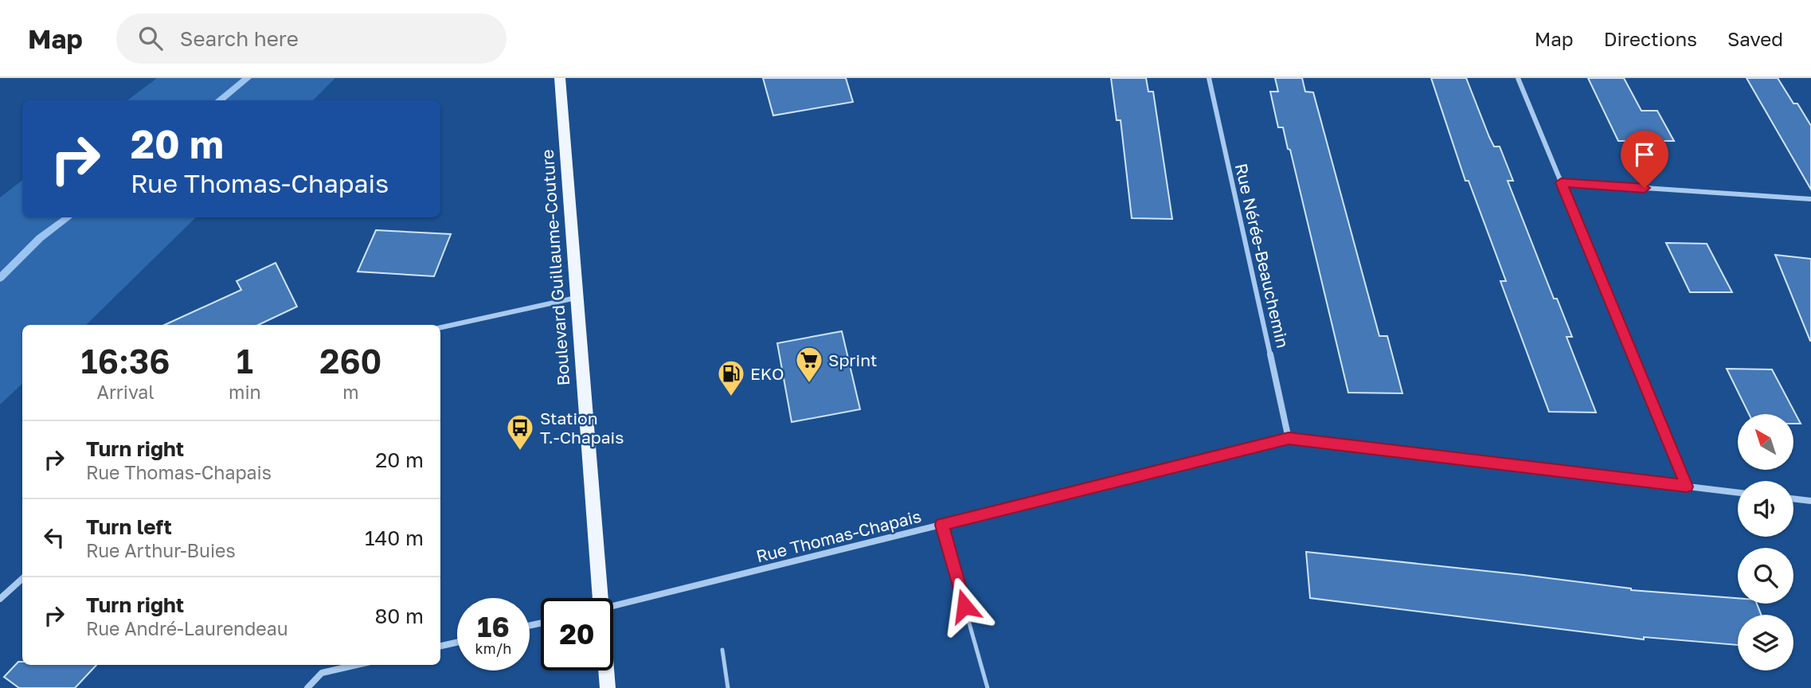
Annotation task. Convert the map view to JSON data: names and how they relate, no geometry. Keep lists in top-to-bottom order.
{
  "streets": {
    "main road": ["Boulevard Guillaume-Couture"],
    "street": ["Rue Nérée-Beauchemin", "Rue Thomas-Chapais"]
  },
  "crossings": [
    ["Rue Nérée-Beauchemin", "Rue Thomas-Chapais"]
  ],
  "places": {
    "supermarket": ["Sprint"],
    "fuel station": ["EKO"],
    "bus stop": ["Station T.-Chapais"]
  },
  "north": "top left",
  "page": {
    "header": "Map",
    "search": "Search here",
    "nav": ["Map", "Directions", "Saved"],
    "turn": ["20 m", "Rue Thomas-Chapais"],
    "eta": [
      "16:36",
      "Arrival",
      "1",
      "min",
      "260",
      "m"
    ],
    "list": [
      {
        "name": "Turn right",
        "note": "Rue Thomas-Chapais",
        "value": "20 m"
      },
      {
        "name": "Turn left",
        "note": "Rue Arthur-Buies",
        "value": "140 m"
      },
      {
        "name": "Turn right",
        "note": "Rue André-Laurendeau",
        "value": "80 m"
      }
    ],
    "speed": "16 km/h",
    "limit": "20"
  }
}
